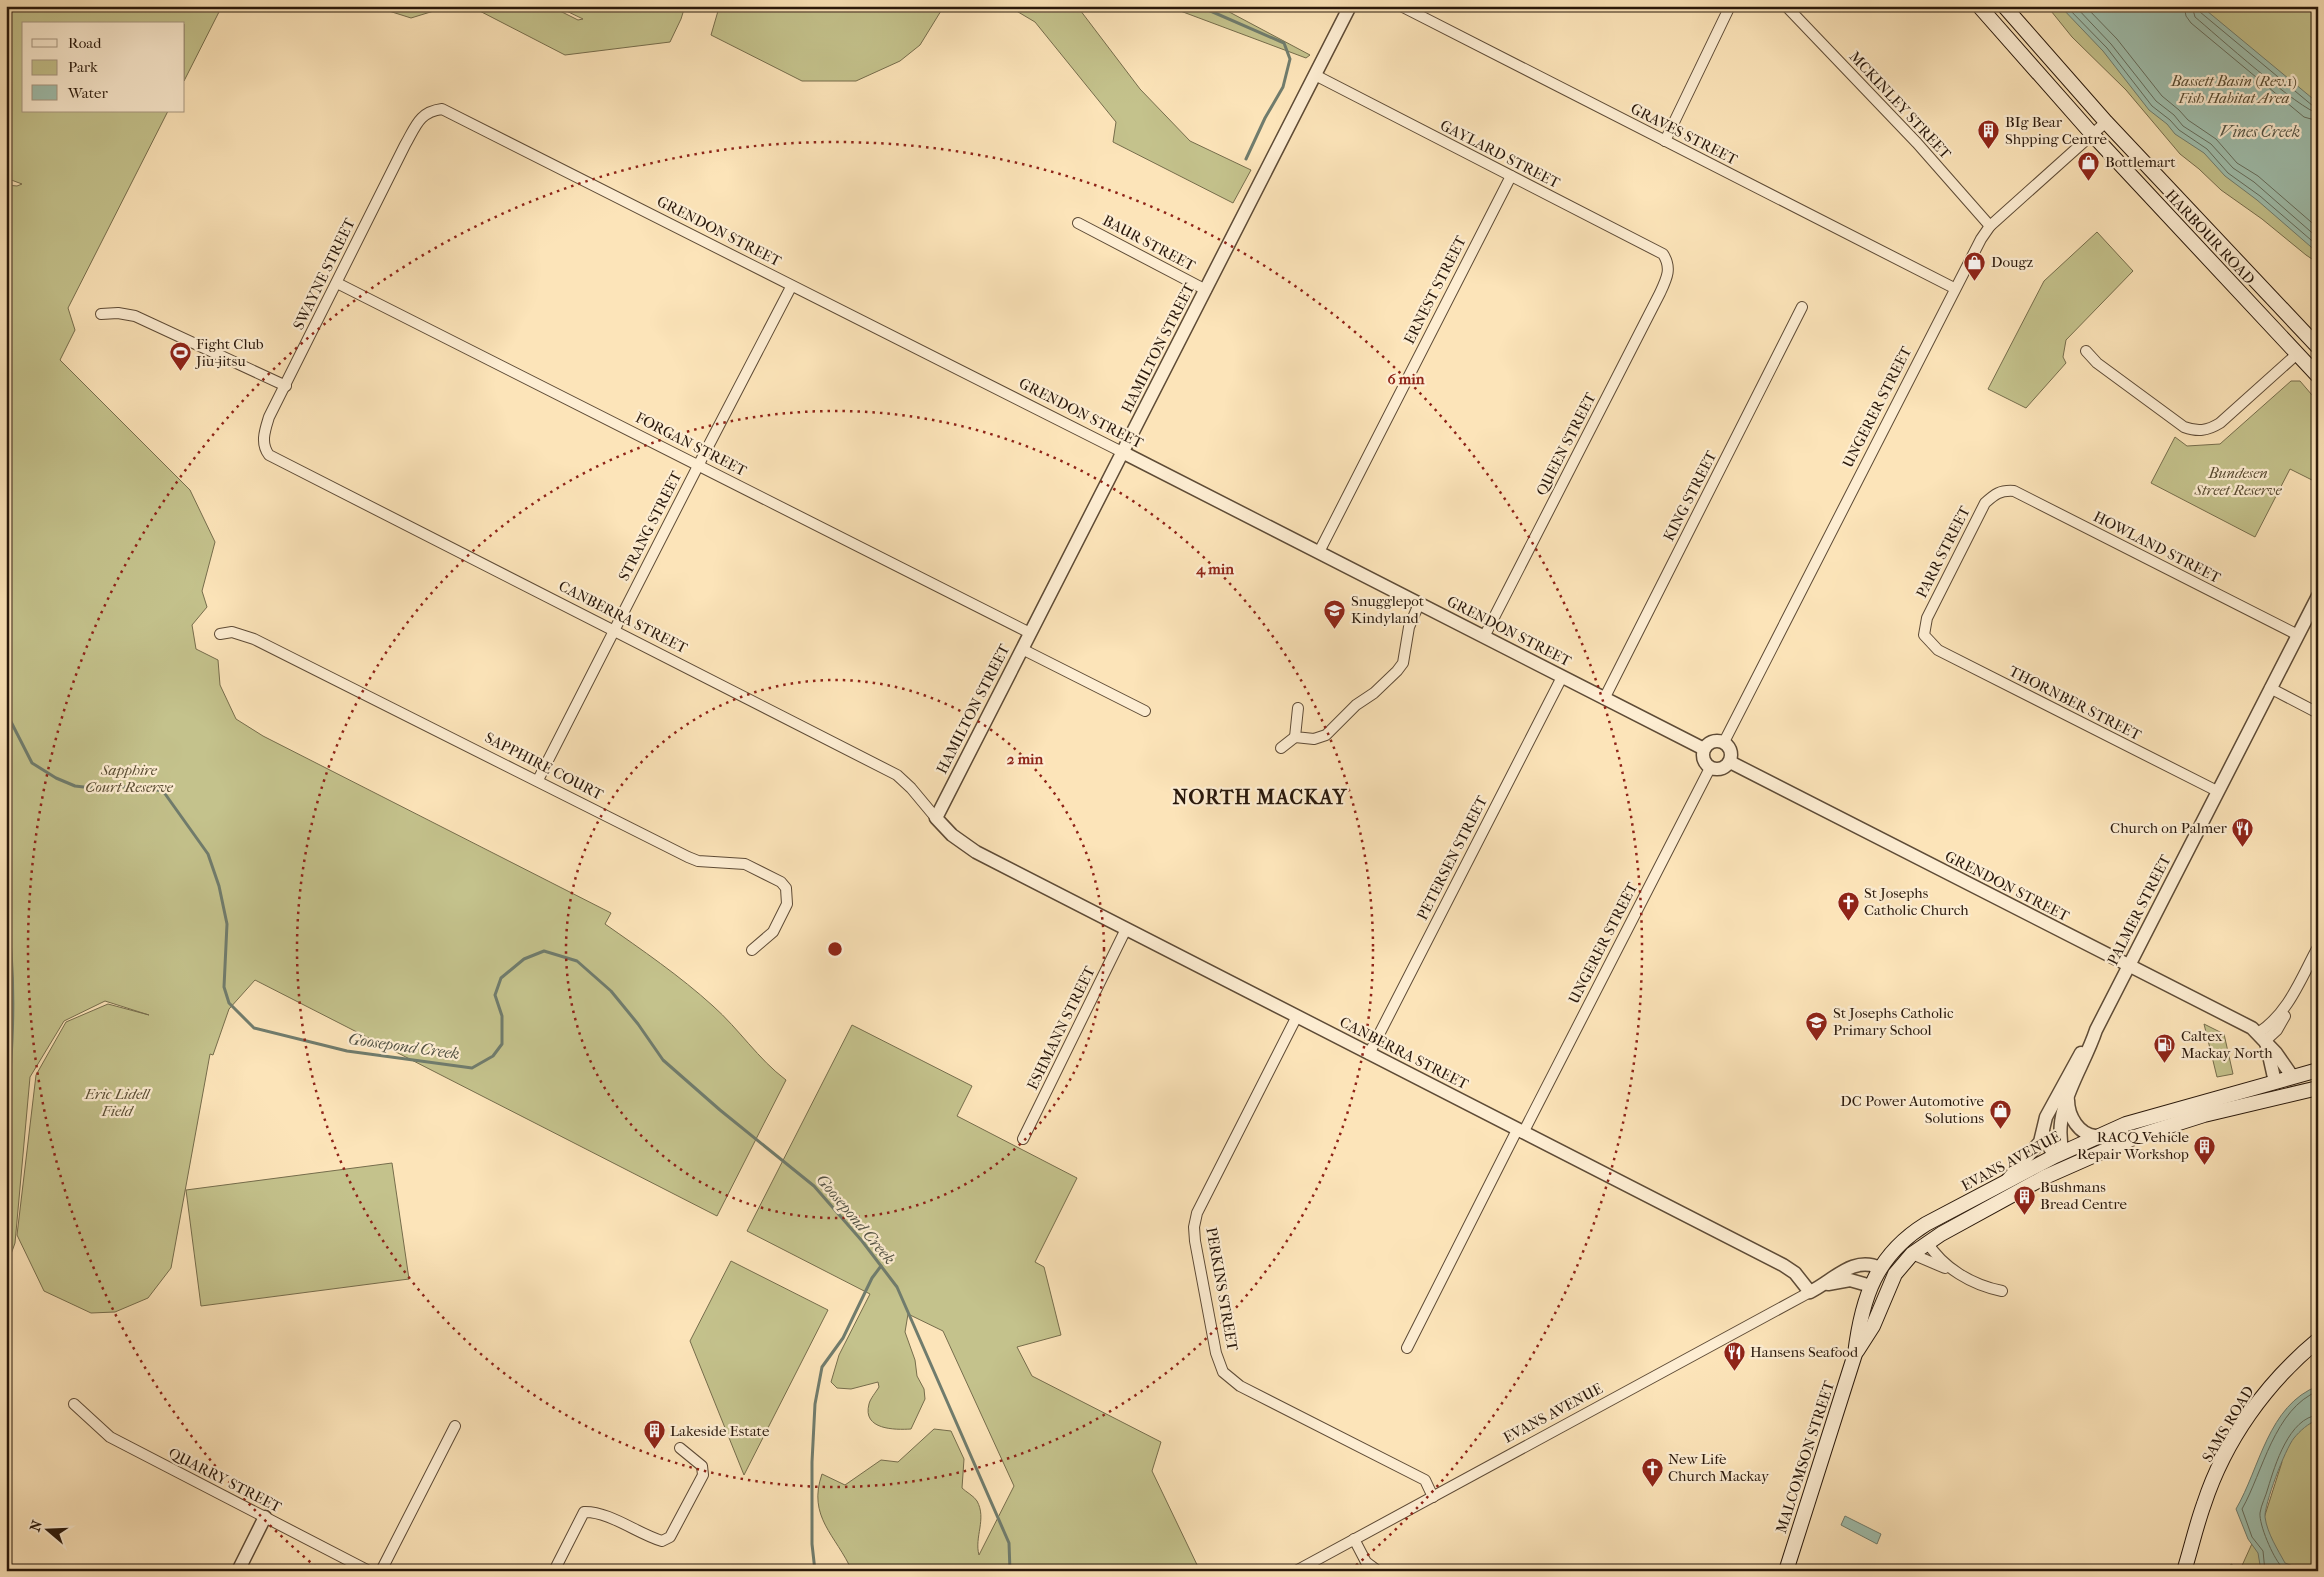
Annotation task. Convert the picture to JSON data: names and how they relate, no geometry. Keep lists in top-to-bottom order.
{
  "streets": {
    "main road": [
      "HARBOUR ROAD",
      "EVANS AVENUE",
      "SAMS ROAD",
      "MALCOMSON STREET"
    ],
    "street": [
      "MCKINLEY STREET",
      "GRAVES STREET",
      "GAYLARD STREET",
      "GRENDON STREET",
      "BAUR STREET",
      "SWAYNE STREET",
      "ERNEST STREET",
      "HAMILTON STREET",
      "UNGERER STREET",
      "FORGAN STREET",
      "QUEEN STREET",
      "KING STREET",
      "STRANG STREET",
      "HOWLAND STREET",
      "PARR STREET",
      "CANBERRA STREET",
      "THORNBER STREET",
      "SAPPHIRE COURT",
      "PETERSEN STREET",
      "PALMER STREET",
      "ESHMANN STREET",
      "PERKINS STREET",
      "QUARRY STREET"
    ]
  },
  "crossings": [
    ["MCKINLEY STREET", "UNGERER STREET"],
    ["GRAVES STREET", "UNGERER STREET"],
    ["GAYLARD STREET", "ERNEST STREET"],
    ["GAYLARD STREET", "HAMILTON STREET"],
    ["GAYLARD STREET", "QUEEN STREET"],
    ["GRENDON STREET", "SWAYNE STREET"],
    ["GRENDON STREET", "ERNEST STREET"],
    ["GRENDON STREET", "HAMILTON STREET"],
    ["GRENDON STREET", "UNGERER STREET"],
    ["GRENDON STREET", "QUEEN STREET"],
    ["GRENDON STREET", "KING STREET"],
    ["GRENDON STREET", "STRANG STREET"],
    ["GRENDON STREET", "PETERSEN STREET"],
    ["GRENDON STREET", "PALMER STREET"],
    ["GRENDON STREET", "EVANS AVENUE"],
    ["HARBOUR ROAD", "UNGERER STREET"],
    ["BAUR STREET", "HAMILTON STREET"],
    ["SWAYNE STREET", "FORGAN STREET"],
    ["SWAYNE STREET", "CANBERRA STREET"],
    ["HAMILTON STREET", "FORGAN STREET"],
    ["HAMILTON STREET", "CANBERRA STREET"],
    ["UNGERER STREET", "CANBERRA STREET"],
    ["FORGAN STREET", "STRANG STREET"],
    ["STRANG STREET", "CANBERRA STREET"],
    ["STRANG STREET", "SAPPHIRE COURT"],
    ["HOWLAND STREET", "PARR STREET"],
    ["HOWLAND STREET", "PALMER STREET"],
    ["PARR STREET", "THORNBER STREET"],
    ["CANBERRA STREET", "PETERSEN STREET"],
    ["CANBERRA STREET", "ESHMANN STREET"],
    ["CANBERRA STREET", "EVANS AVENUE"],
    ["CANBERRA STREET", "PERKINS STREET"],
    ["THORNBER STREET", "PALMER STREET"],
    ["PALMER STREET", "EVANS AVENUE"],
    ["EVANS AVENUE", "PERKINS STREET"],
    ["EVANS AVENUE", "MALCOMSON STREET"]
  ],
  "districts": ["NORTH MACKAY"],
  "water": ["Vines Creek", "Goosepond Creek"],
  "parks": [
    "Bassett Basin (Rev.1) Fish Habitat Area",
    "Bundesen Street Reserve",
    "Sapphire Court Reserve",
    "Eric Lidell Field"
  ],
  "places": {
    "building": [
      "BIg Bear Shpping Centre",
      "RACQ Vehicle Repair Workshop",
      "Bushmans Bread Centre",
      "Lakeside Estate"
    ],
    "shop": ["Bottlemart", "Dougz", "DC Power Automotive Solutions"],
    "sports": ["Fight Club Jiu-jitsu"],
    "school or university": ["Snugglepot Kindyland", "St Josephs Catholic Primary School"],
    "restaurant": ["Church on Palmer", "Hansens Seafood"],
    "church": ["St Josephs Catholic Church", "New Life Church Mackay"],
    "fuel station": ["Caltex Mackay North"]
  },
  "legend": ["Road", "Park", "Water"],
  "north": "left",
  "rings": ["6 min", "4 min", "2 min"]
}
